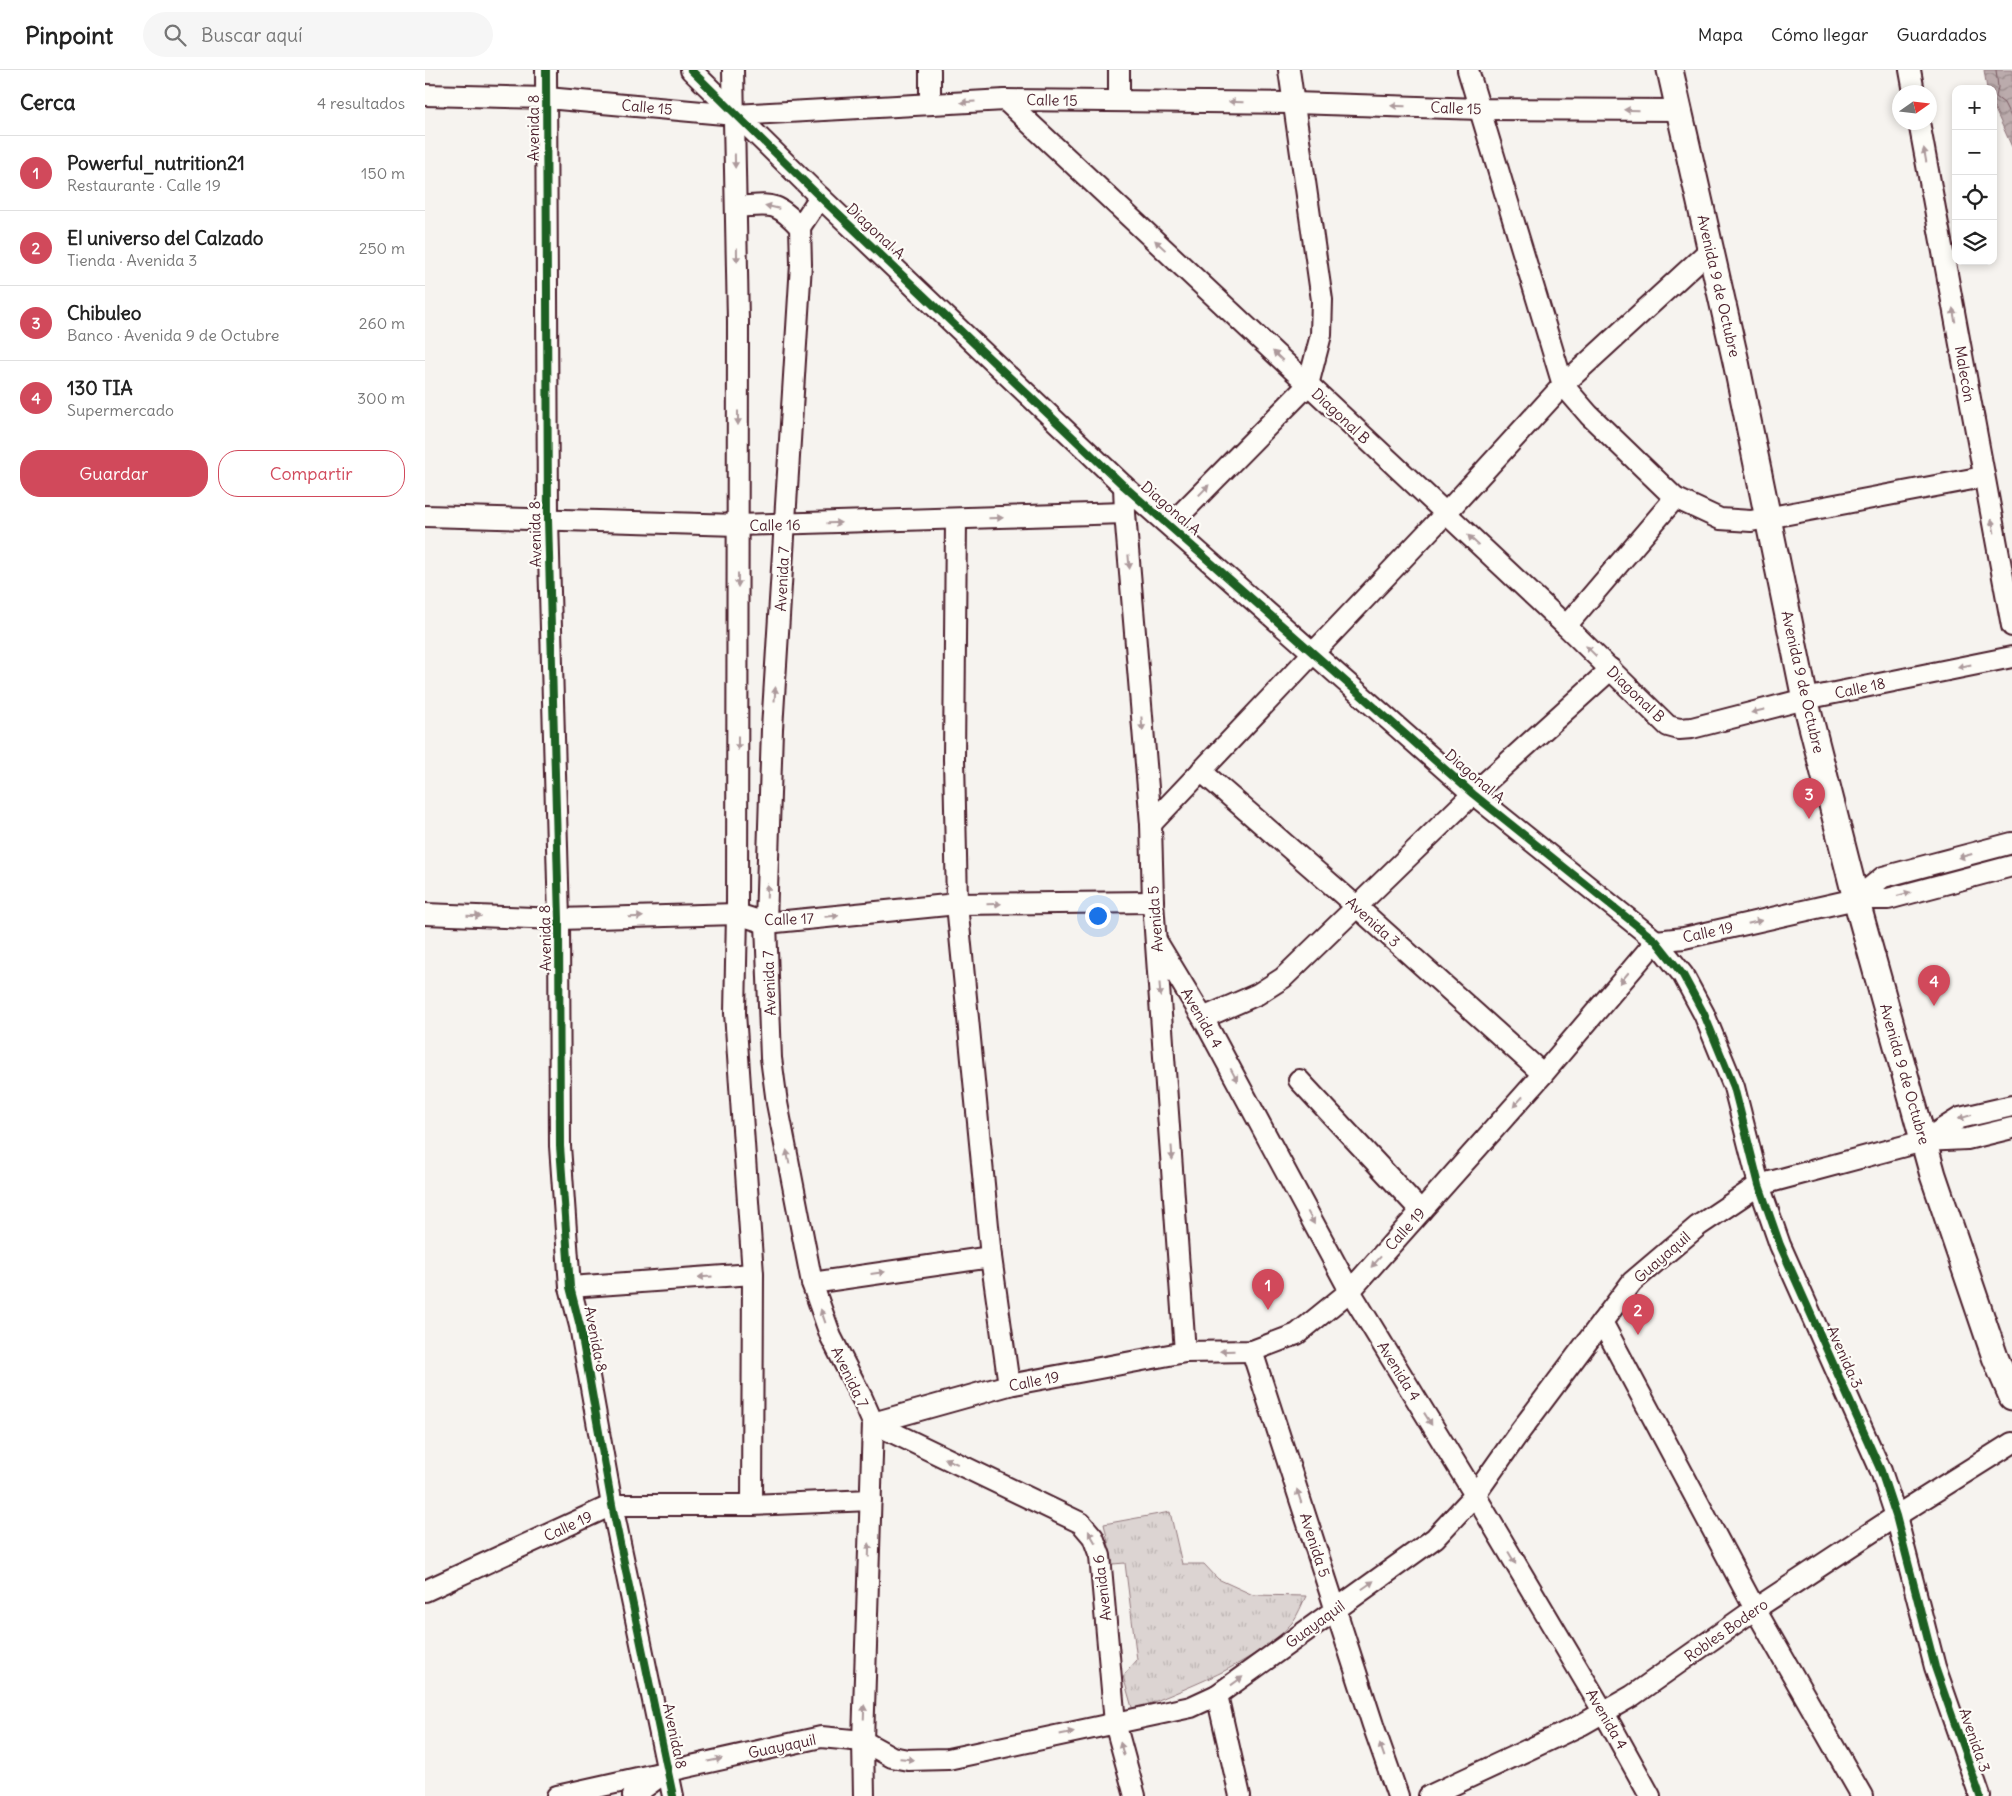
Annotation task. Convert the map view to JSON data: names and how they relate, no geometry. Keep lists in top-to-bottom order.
{
  "streets": {
    "main road": ["Avenida 9 de Octubre"],
    "street": [
      "Calle 15",
      "Avenida 8",
      "Diagonal A",
      "Malecón",
      "Diagonal B",
      "Calle 16",
      "Avenida 7",
      "Calle 18",
      "Calle 17",
      "Avenida 5",
      "Avenida 3",
      "Calle 19",
      "Avenida 4",
      "Guayaquil",
      "Avenida 6",
      "Robles Bodero"
    ]
  },
  "crossings": [
    ["Calle 15", "Avenida 8"],
    ["Calle 15", "Diagonal A"],
    ["Calle 15", "Avenida 9 de Octubre"],
    ["Calle 15", "Diagonal B"],
    ["Avenida 8", "Calle 16"],
    ["Avenida 8", "Calle 17"],
    ["Avenida 8", "Calle 19"],
    ["Avenida 8", "Guayaquil"],
    ["Diagonal A", "Avenida 5"],
    ["Diagonal A", "Avenida 3"],
    ["Diagonal A", "Calle 19"],
    ["Avenida 9 de Octubre", "Calle 18"],
    ["Avenida 9 de Octubre", "Calle 19"],
    ["Avenida 9 de Octubre", "Guayaquil"],
    ["Diagonal B", "Calle 18"],
    ["Calle 16", "Avenida 7"],
    ["Calle 16", "Avenida 5"],
    ["Avenida 7", "Calle 17"],
    ["Avenida 7", "Calle 19"],
    ["Avenida 7", "Guayaquil"],
    ["Avenida 7", "Avenida 6"],
    ["Calle 17", "Avenida 5"],
    ["Avenida 5", "Calle 19"],
    ["Avenida 5", "Avenida 4"],
    ["Avenida 5", "Guayaquil"],
    ["Avenida 3", "Calle 19"],
    ["Avenida 3", "Guayaquil"],
    ["Avenida 3", "Robles Bodero"],
    ["Calle 19", "Avenida 4"],
    ["Calle 19", "Avenida 6"],
    ["Avenida 4", "Guayaquil"],
    ["Avenida 4", "Robles Bodero"],
    ["Guayaquil", "Avenida 6"]
  ],
  "one_way": [
    "Calle 15",
    "Malecón",
    "Diagonal B",
    "Calle 16",
    "Calle 18",
    "Calle 17",
    "Avenida 4",
    "Avenida 6"
  ],
  "north": "right",
  "page": {
    "header": "Pinpoint",
    "search": "Buscar aquí",
    "nav": ["Mapa", "Cómo llegar", "Guardados"],
    "heading": ["Cerca", "4 resultados"],
    "map_buttons": ["+", "−"],
    "list": [
      {
        "mark": "1",
        "name": "Powerful_nutrition21",
        "note": "Restaurante · Calle 19",
        "value": "150 m"
      },
      {
        "mark": "2",
        "name": "El universo del Calzado",
        "note": "Tienda · Avenida 3",
        "value": "250 m"
      },
      {
        "mark": "3",
        "name": "Chibuleo",
        "note": "Banco · Avenida 9 de Octubre",
        "value": "260 m"
      },
      {
        "mark": "4",
        "name": "130 TIA",
        "note": "Supermercado",
        "value": "300 m"
      }
    ],
    "buttons": ["Guardar", "Compartir"],
    "pins": [
      "3",
      "4",
      "1",
      "2"
    ]
  }
}
